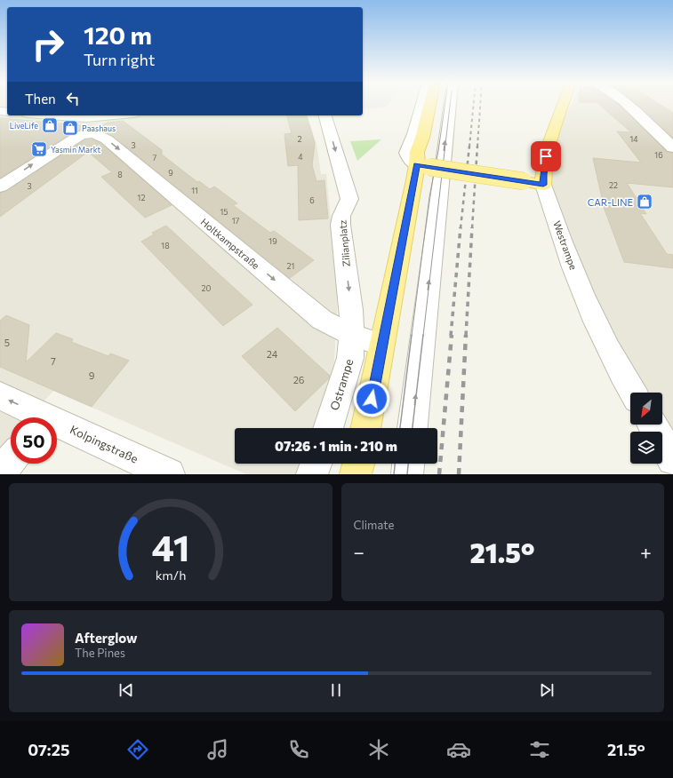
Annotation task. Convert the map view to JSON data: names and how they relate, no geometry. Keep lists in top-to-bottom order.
{
  "streets": {
    "main road": ["Westrampe"],
    "street": [
      "Holtkampstraße",
      "Zilianplatz",
      "Ostrampe",
      "Kolpingstraße"
    ]
  },
  "crossings": [
    ["Holtkampstraße", "Zilianplatz"],
    ["Holtkampstraße", "Ostrampe"],
    ["Zilianplatz", "Ostrampe"]
  ],
  "one_way": ["Holtkampstraße"],
  "places": {
    "shop": ["LiveLife", "Paashaus", "CAR-LINE"],
    "supermarket": ["Yasmin Markt"]
  },
  "house_numbers": [
    "2",
    "14",
    "3",
    "16",
    "4",
    "7",
    "9",
    "8",
    "22",
    "3",
    "11",
    "12",
    "6",
    "15",
    "17",
    "19",
    "18",
    "21",
    "20",
    "5",
    "24",
    "7",
    "9",
    "26"
  ],
  "north": "bottom left",
  "page": {
    "turn": ["120 m", "Turn right"],
    "then": "Then",
    "limit": "50",
    "trip": "07:26 · 1 min · 210 m",
    "tile": "Climate",
    "heat": ["−", "21.5°", "+"],
    "song": ["Afterglow", "The Pines"],
    "tabs": ["07:25", "21.5°"],
    "gauge": ["41", "km/h"]
  }
}
